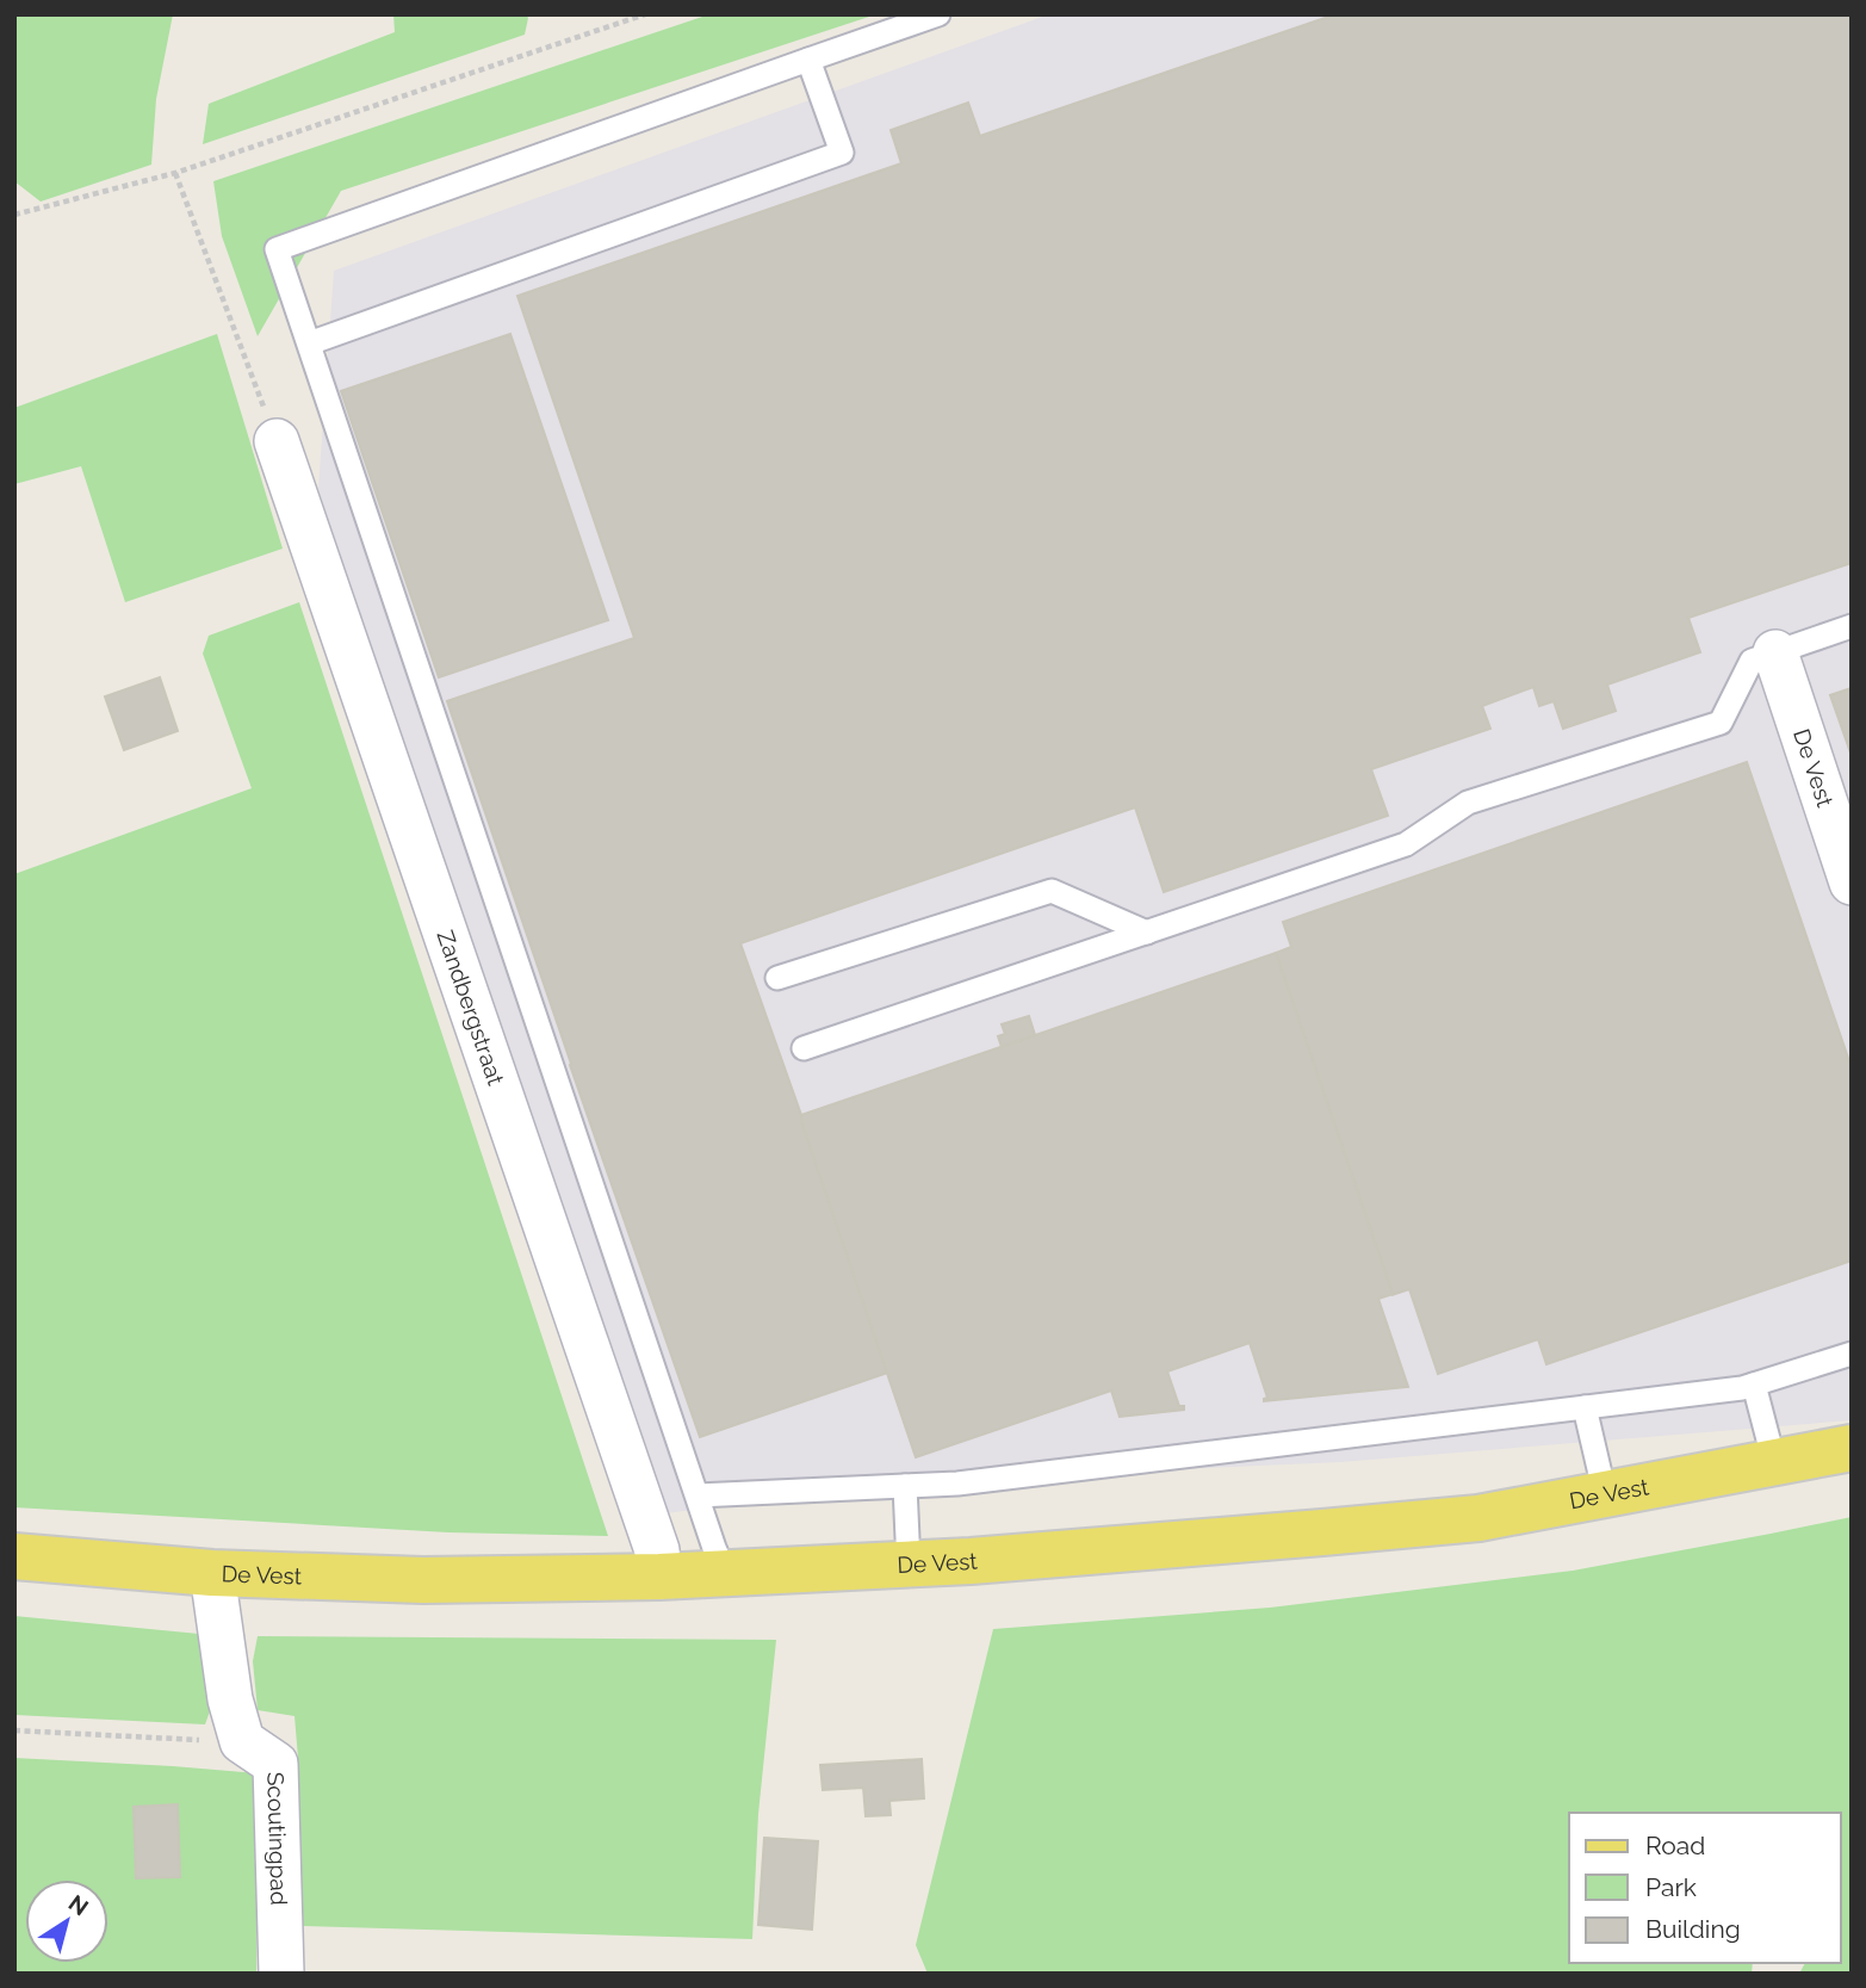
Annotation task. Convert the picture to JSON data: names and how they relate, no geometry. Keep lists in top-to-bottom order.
{
  "streets": {
    "main road": ["De Vest"],
    "street": ["Zandbergstraat", "Scoutingpad"]
  },
  "crossings": [
    ["De Vest", "Zandbergstraat"]
  ],
  "legend": ["Road", "Park", "Building"],
  "north": "top right"
}
